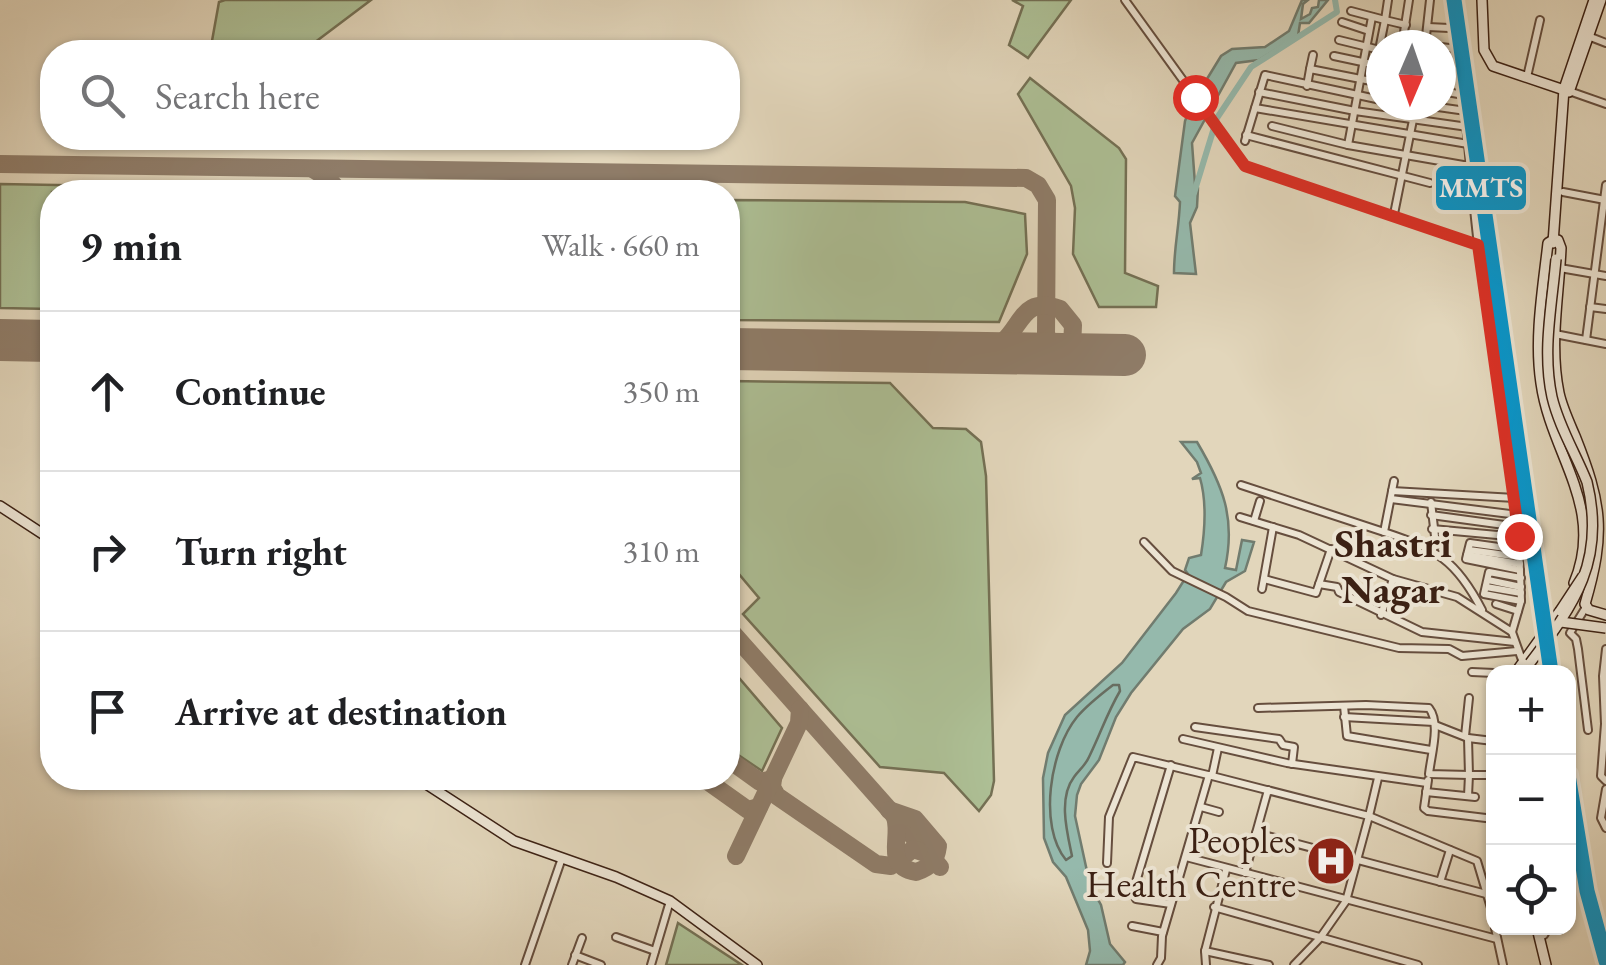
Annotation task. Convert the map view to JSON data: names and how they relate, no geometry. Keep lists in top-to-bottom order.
{
  "districts": ["Shastri Nagar"],
  "places": {
    "hospital": ["Peoples Health Centre"]
  },
  "lines": ["transit line MMTS"],
  "north": "bottom",
  "page": {
    "search": "Search here",
    "heading": ["9 min", "Walk · 660 m"],
    "list": [
      ["Continue", "350 m"],
      ["Turn right", "310 m"],
      "Arrive at destination"
    ],
    "map_buttons": ["+", "−"]
  }
}
